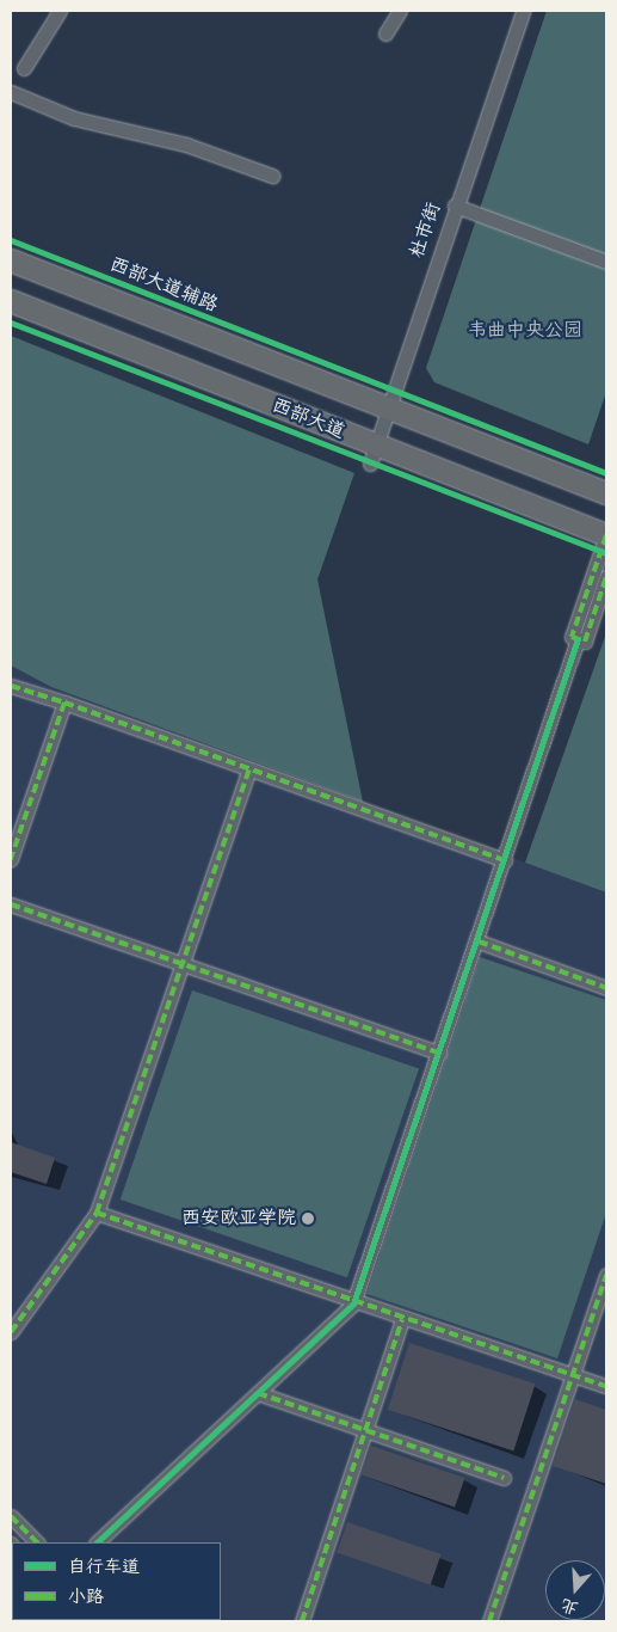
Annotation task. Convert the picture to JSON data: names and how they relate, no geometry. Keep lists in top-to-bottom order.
{
  "streets": {
    "main road": ["西部大道"],
    "street": ["杜市街"],
    "cycle path": ["西部大道辅路"]
  },
  "crossings": [
    ["杜市街", "西部大道"]
  ],
  "parks": ["韦曲中央公园"],
  "places": ["西安欧亚学院"],
  "legend": ["自行车道", "小路"],
  "north": "bottom"
}
